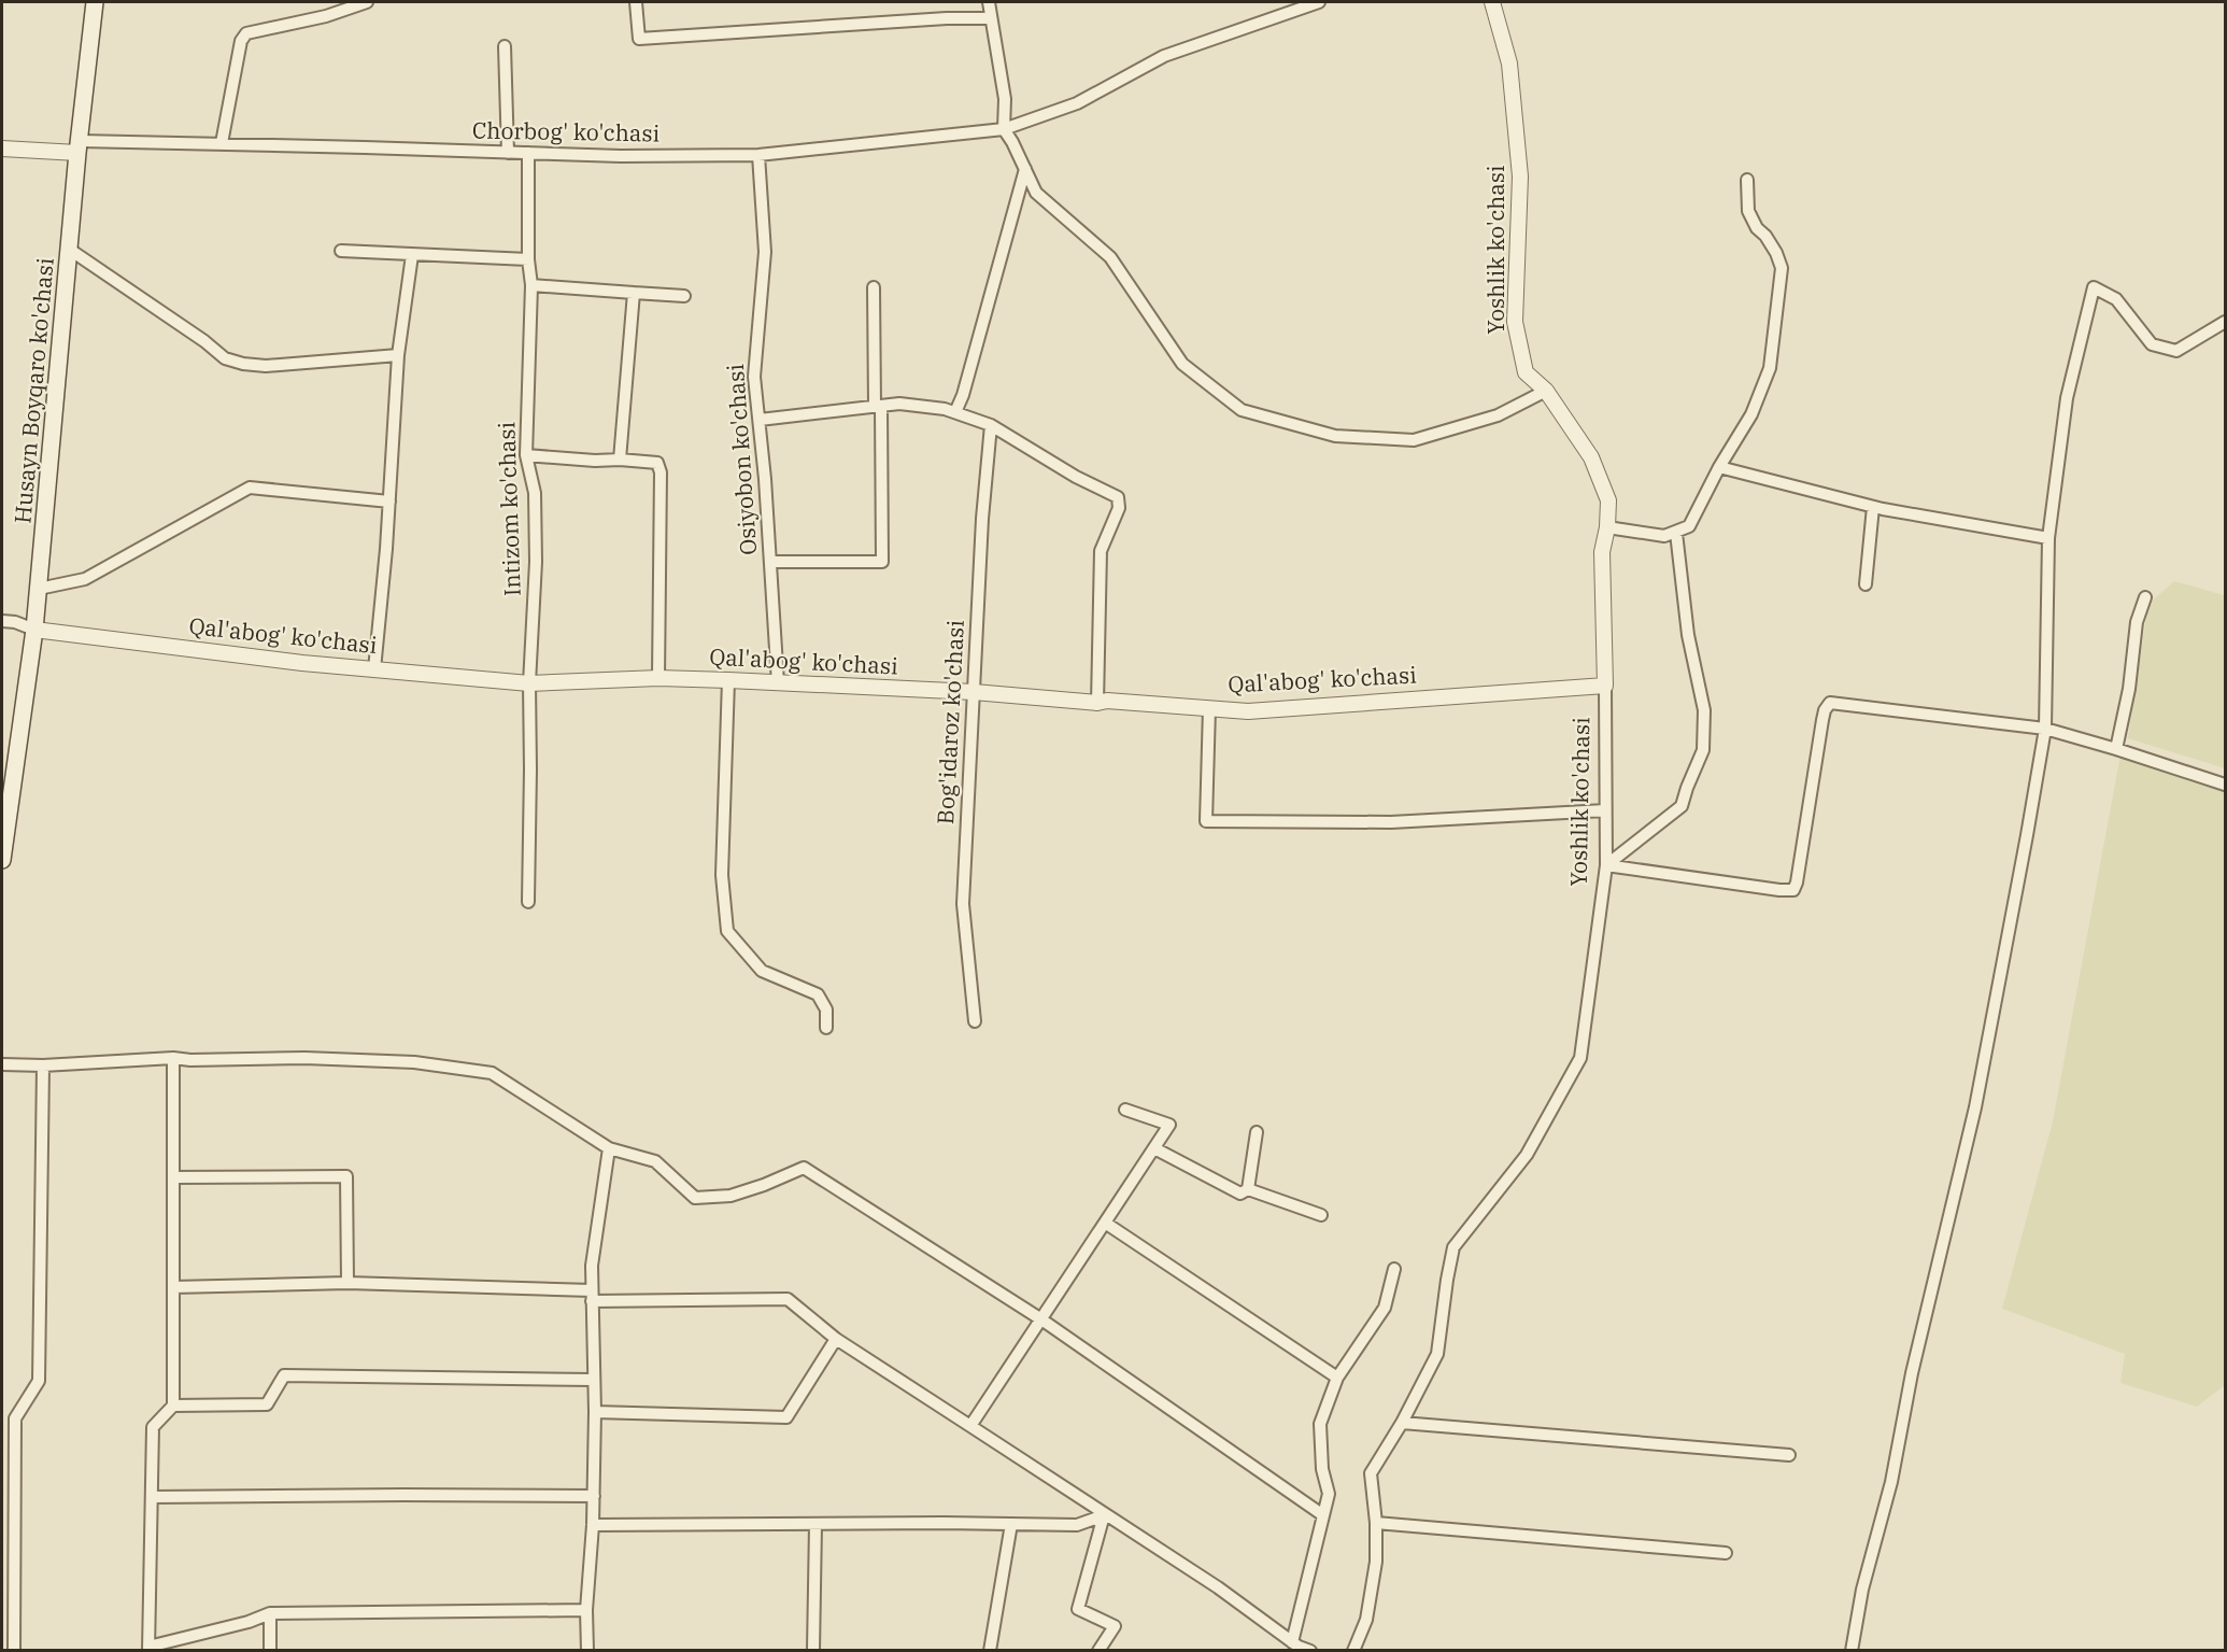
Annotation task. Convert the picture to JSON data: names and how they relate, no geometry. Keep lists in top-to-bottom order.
{
  "streets": {
    "main road": ["Husayn Boyqaro ko'chasi"],
    "street": [
      "Сhorbog' ko'chasi",
      "Yoshlik ko'chasi",
      "Osiyobon ko'chasi",
      "Intizom ko'chasi",
      "Qal'abog' ko'chasi",
      "Bog'idaroz ko'chasi"
    ]
  },
  "crossings": [
    ["Сhorbog' ko'chasi", "Husayn Boyqaro ko'chasi"],
    ["Сhorbog' ko'chasi", "Osiyobon ko'chasi"],
    ["Сhorbog' ko'chasi", "Intizom ko'chasi"],
    ["Yoshlik ko'chasi", "Qal'abog' ko'chasi"],
    ["Husayn Boyqaro ko'chasi", "Qal'abog' ko'chasi"],
    ["Osiyobon ko'chasi", "Qal'abog' ko'chasi"],
    ["Intizom ko'chasi", "Qal'abog' ko'chasi"],
    ["Qal'abog' ko'chasi", "Bog'idaroz ko'chasi"]
  ]
}
